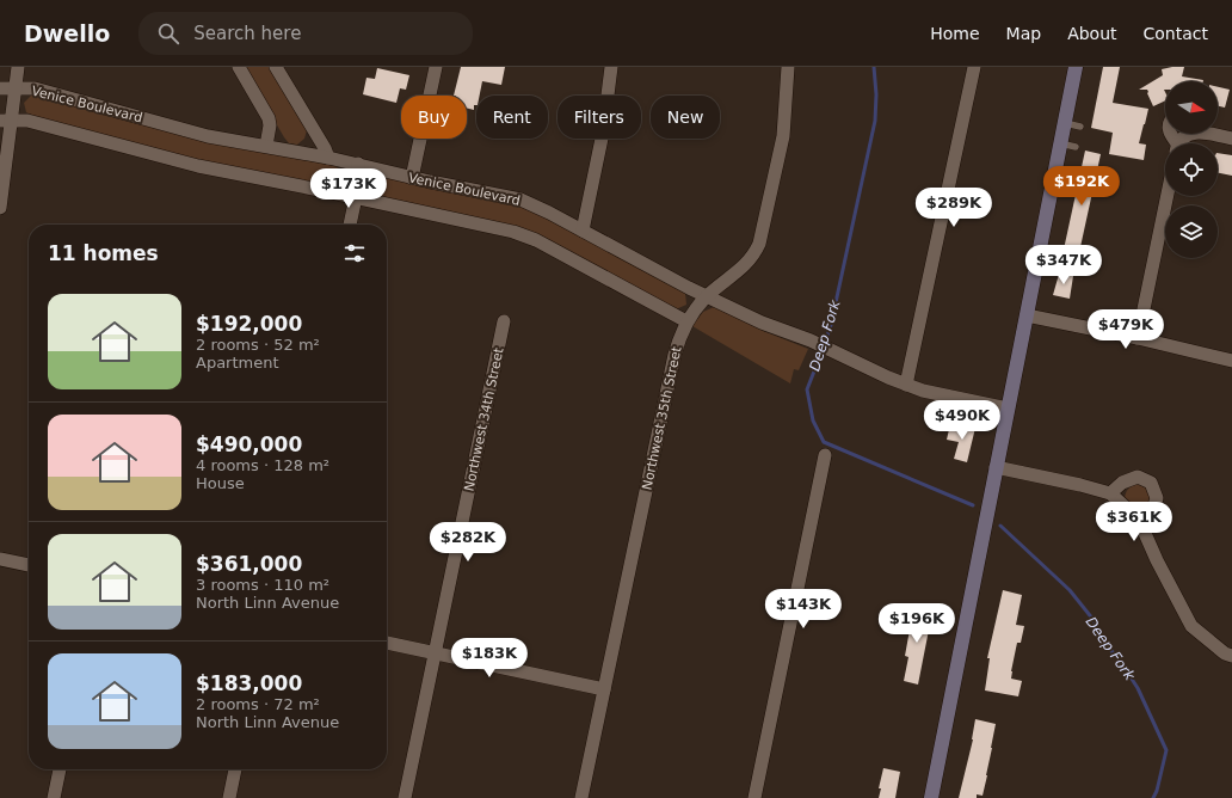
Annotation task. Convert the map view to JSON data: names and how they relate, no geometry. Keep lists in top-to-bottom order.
{
  "streets": {
    "street": ["Venice Boulevard", "Northwest 35th Street", "Northwest 34th Street"]
  },
  "crossings": [
    ["Venice Boulevard", "Northwest 35th Street"]
  ],
  "water": ["Deep Fork"],
  "north": "right",
  "page": {
    "header": "Dwello",
    "search": "Search here",
    "nav": [
      "Home",
      "Map",
      "About",
      "Contact"
    ],
    "chip": [
      "Buy",
      "Rent",
      "Filters",
      "New"
    ],
    "price": [
      "$192K",
      "$173K",
      "$289K",
      "$347K",
      "$479K",
      "$490K",
      "$361K",
      "$282K",
      "$143K",
      "$196K",
      "$183K"
    ],
    "heading": "11 homes",
    "list": [
      {
        "name": "$192,000",
        "note": "2 rooms · 52 m² · Apartment"
      },
      {
        "name": "$490,000",
        "note": "4 rooms · 128 m² · House"
      },
      {
        "name": "$361,000",
        "note": "3 rooms · 110 m² · North Linn Avenue"
      },
      {
        "name": "$183,000",
        "note": "2 rooms · 72 m² · North Linn Avenue"
      }
    ]
  }
}
